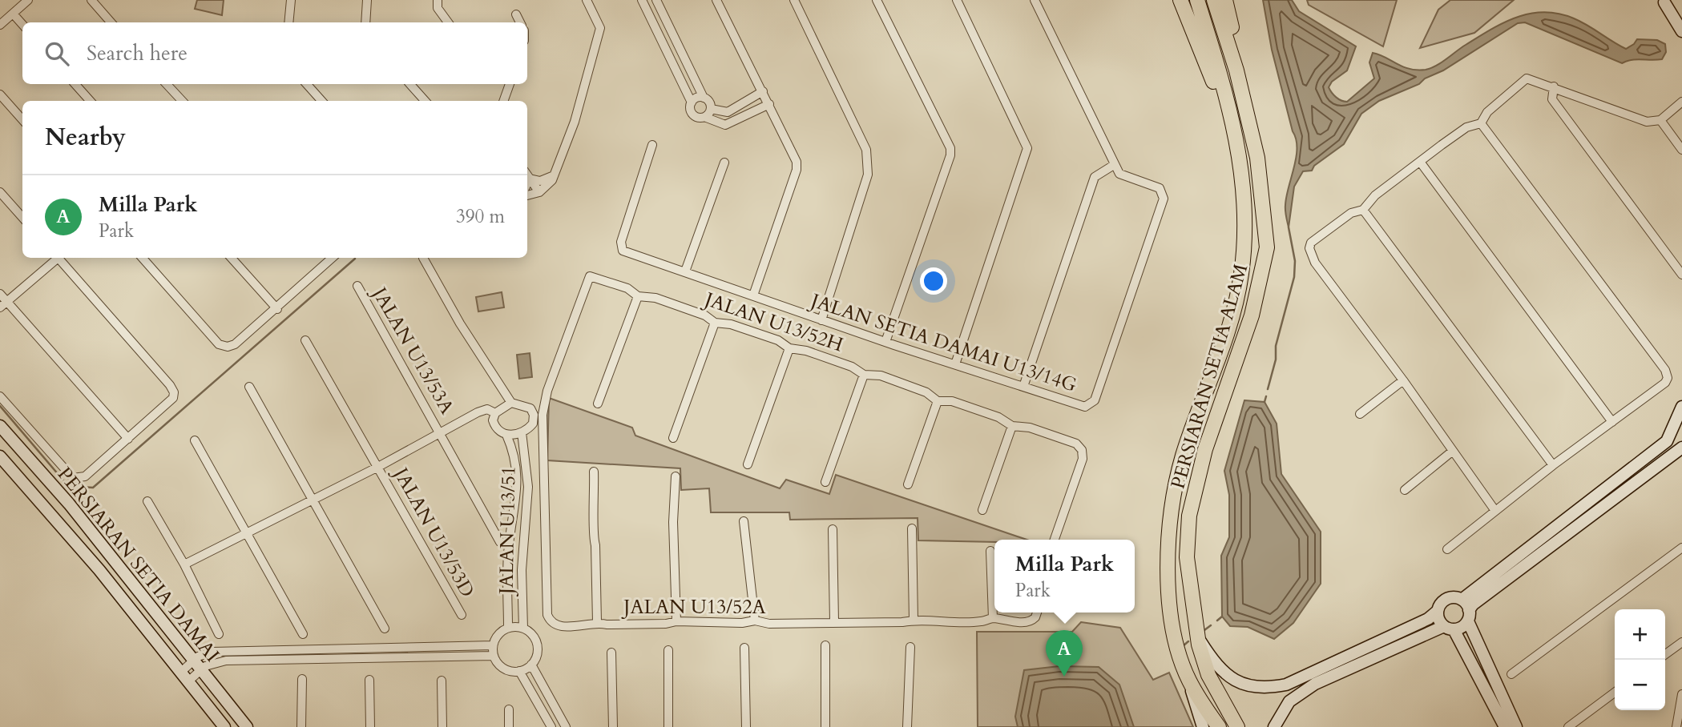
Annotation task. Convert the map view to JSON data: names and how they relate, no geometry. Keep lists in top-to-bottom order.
{
  "streets": {
    "highway": ["PERSIARAN SETIA ALAM"],
    "main road": ["PERSIARAN SETIA DAMAI"],
    "street": [
      "JALAN U13/52H",
      "JALAN SETIA DAMAI U13/14G",
      "JALAN U13/53A",
      "JALAN U13/51",
      "JALAN U13/53D",
      "JALAN U13/52A"
    ]
  },
  "crossings": [
    ["JALAN U13/52H", "JALAN U13/51"],
    ["JALAN U13/52H", "JALAN U13/52A"],
    ["JALAN U13/51", "JALAN U13/52A"]
  ],
  "page": {
    "search": "Search here",
    "heading": "Nearby",
    "list": [
      {
        "mark": "A",
        "name": "Milla Park",
        "note": "Park",
        "value": "390 m"
      }
    ],
    "popup": ["Milla Park", "Park"],
    "map_buttons": ["+", "−"],
    "pins": "A"
  }
}
